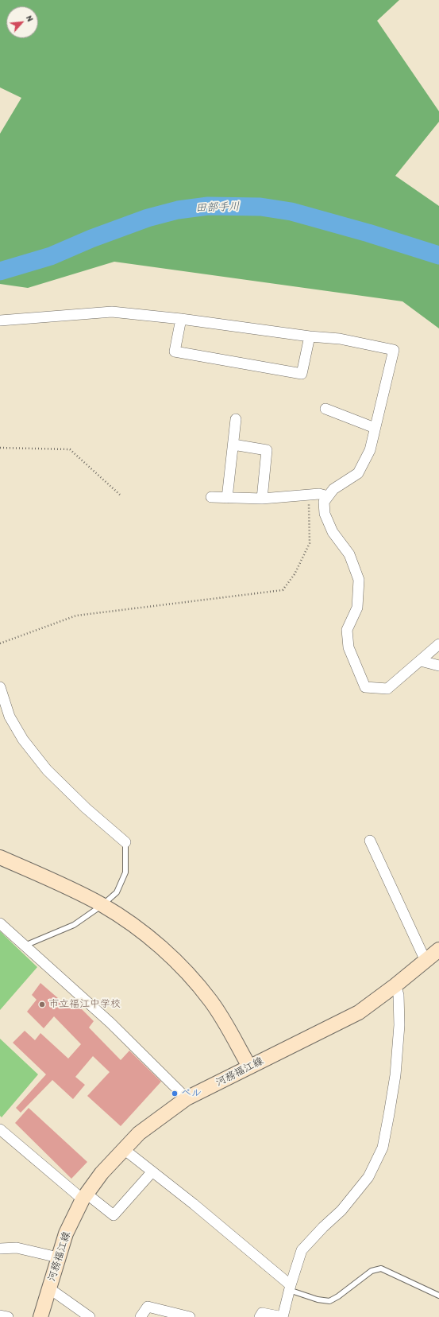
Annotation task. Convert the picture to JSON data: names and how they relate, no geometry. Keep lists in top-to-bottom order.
{
  "streets": {
    "main road": ["河務福江線"]
  },
  "water": ["田部手川"],
  "places": ["市立福江中学校", "ベル"],
  "north": "top right"
}
